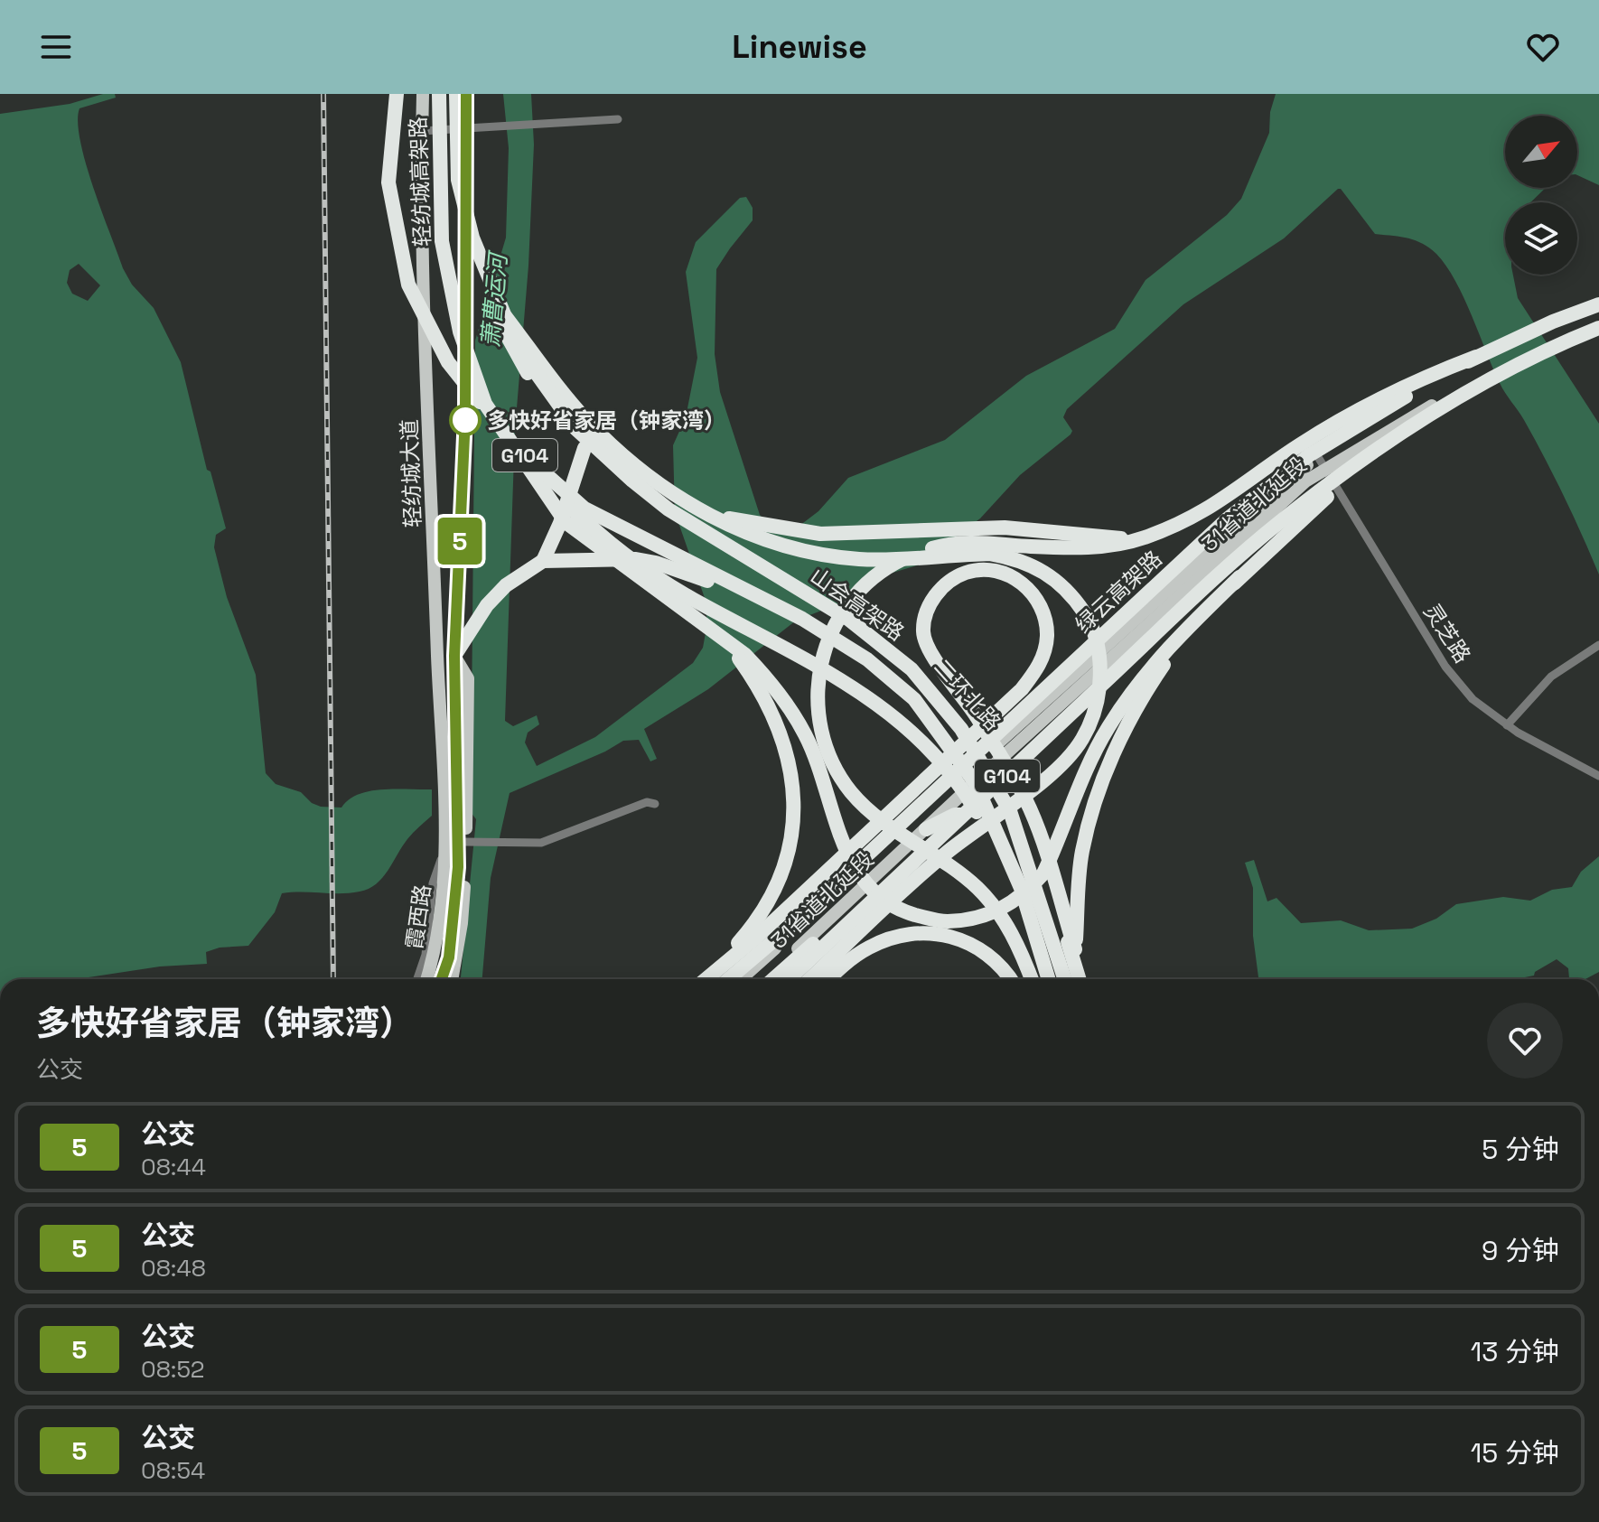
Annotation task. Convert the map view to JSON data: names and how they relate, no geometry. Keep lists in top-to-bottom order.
{
  "streets": {
    "highway": [
      "轻纺城高架路",
      "G104",
      "绿云高架路",
      "山会高架路",
      "二环北路"
    ],
    "main road": ["轻纺城大道", "31省道北延段", "霞西路"],
    "street": ["灵芝路"]
  },
  "crossings": [
    ["轻纺城高架路", "G104"],
    ["轻纺城高架路", "山会高架路"],
    ["G104", "31省道北延段"],
    ["G104", "二环北路"],
    ["31省道北延段", "灵芝路"],
    ["31省道北延段", "二环北路"]
  ],
  "water": ["萧曹运河"],
  "places": ["多快好省家居（钟家湾）"],
  "lines": ["bus line 5"],
  "north": "top right",
  "page": {
    "header": "Linewise",
    "on_map": "5",
    "heading": ["多快好省家居（钟家湾）", "公交"],
    "list": [
      {
        "mark": "5",
        "name": "公交",
        "note": "08:44",
        "value": "5 分钟"
      },
      {
        "mark": "5",
        "name": "公交",
        "note": "08:48",
        "value": "9 分钟"
      },
      {
        "mark": "5",
        "name": "公交",
        "note": "08:52",
        "value": "13 分钟"
      },
      {
        "mark": "5",
        "name": "公交",
        "note": "08:54",
        "value": "15 分钟"
      }
    ]
  }
}
